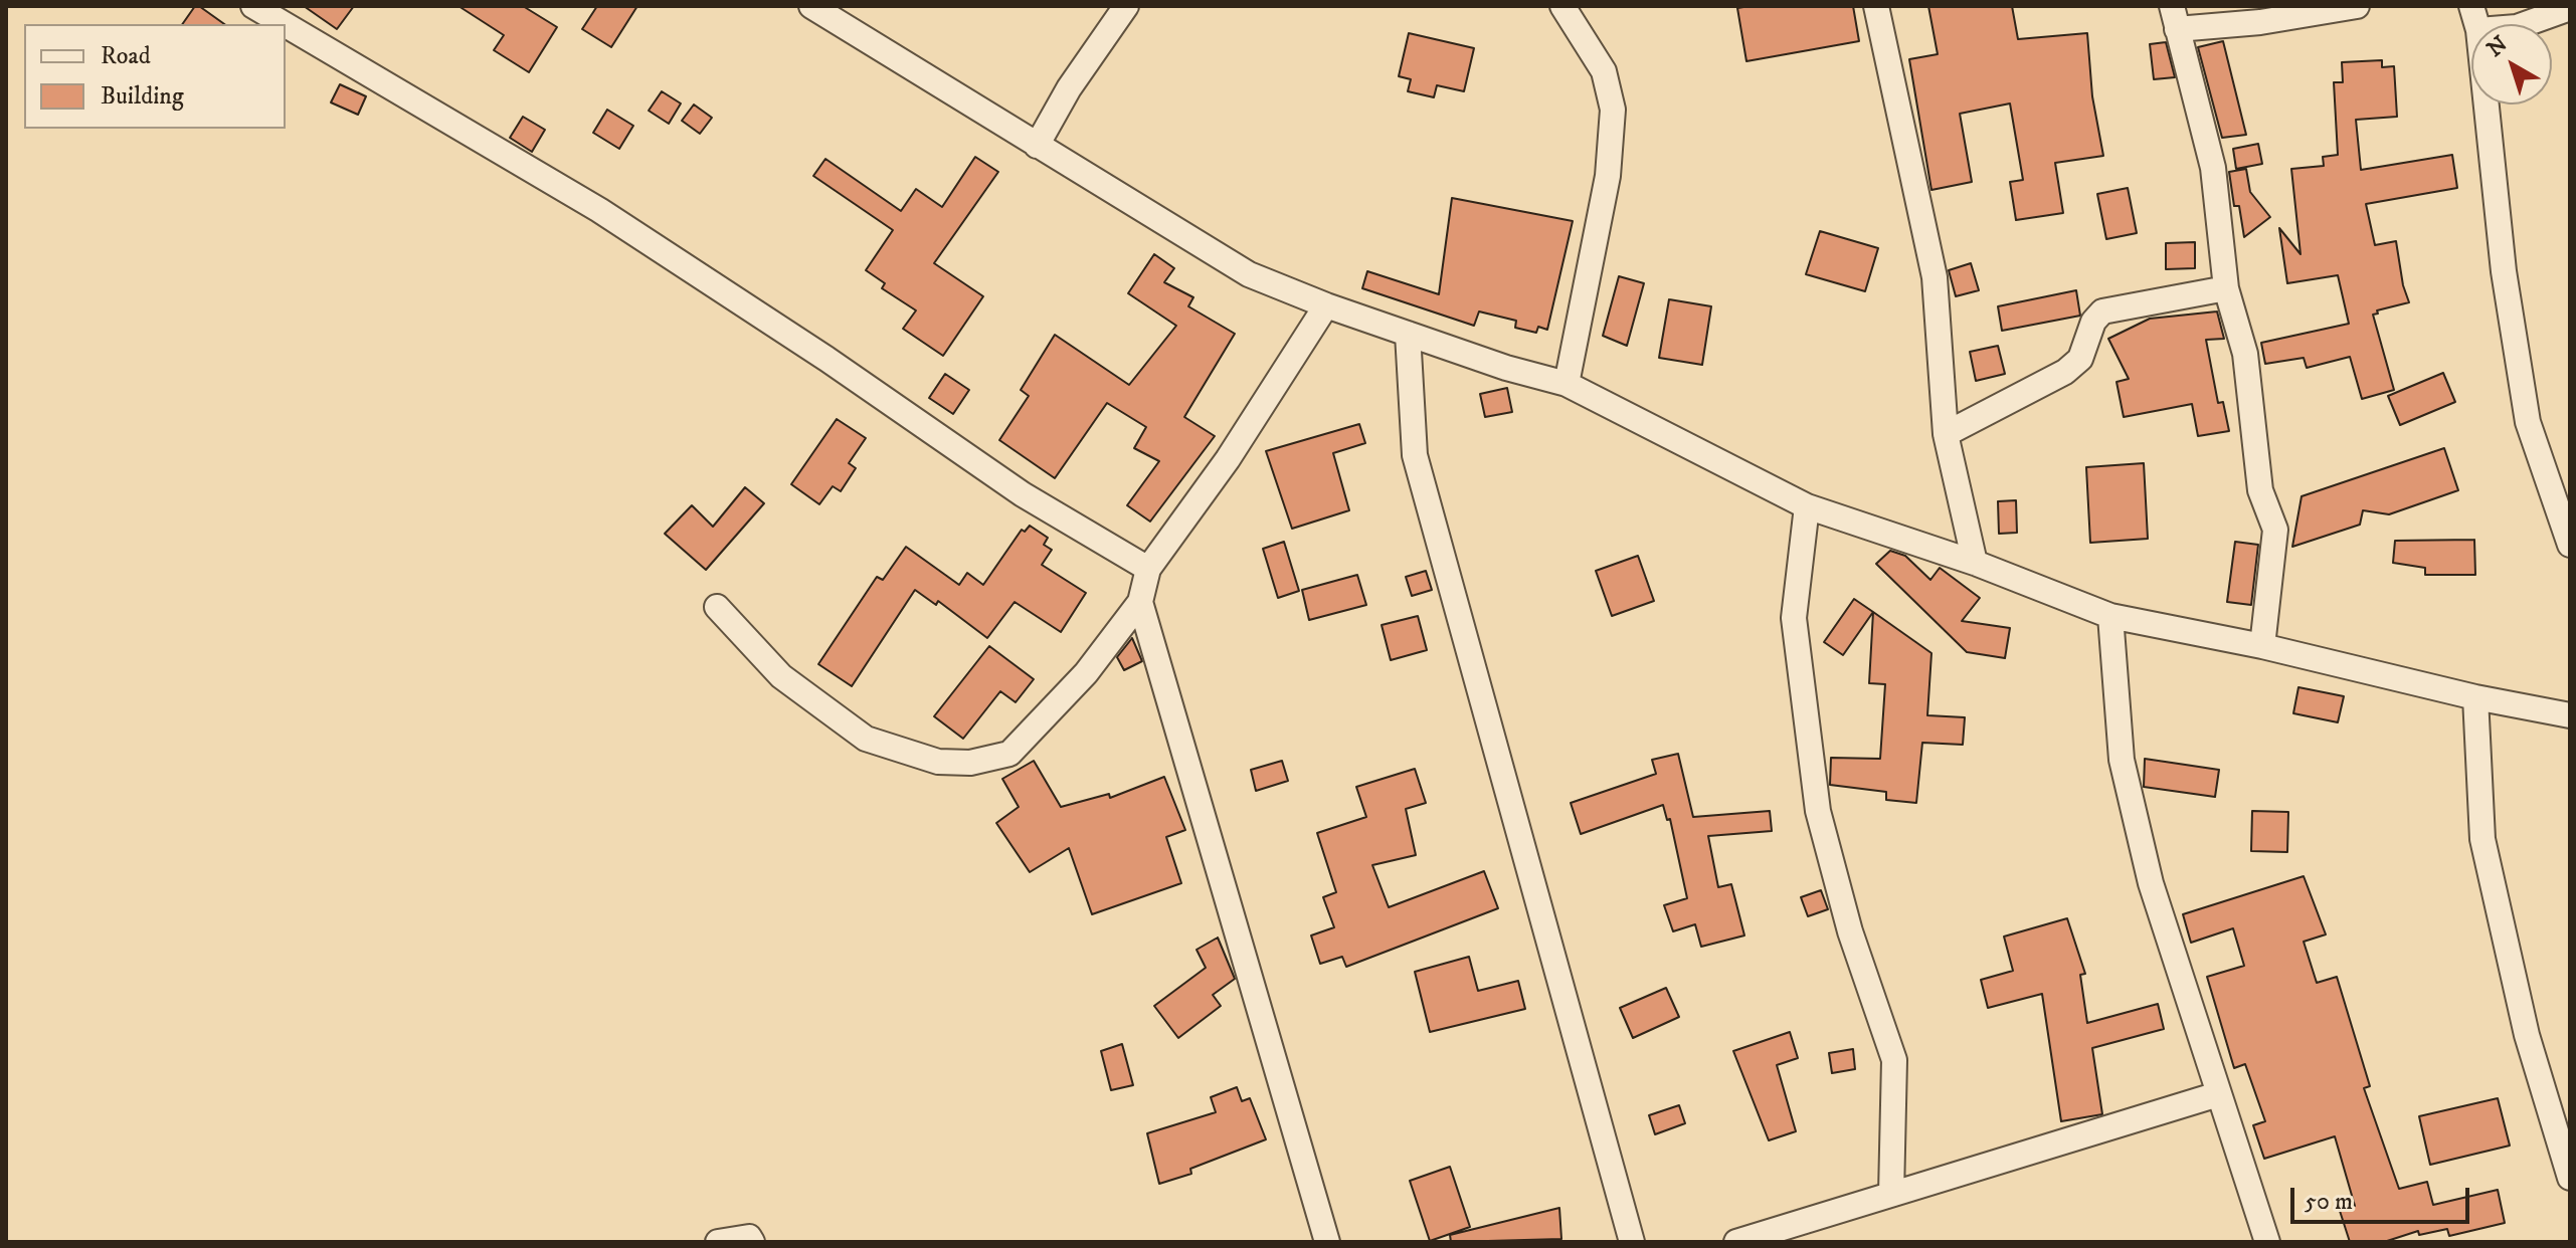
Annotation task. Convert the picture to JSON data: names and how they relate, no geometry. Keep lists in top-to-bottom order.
{
  "legend": ["Road", "Building"],
  "scale_bar": "50 m",
  "north": "top left"
}
